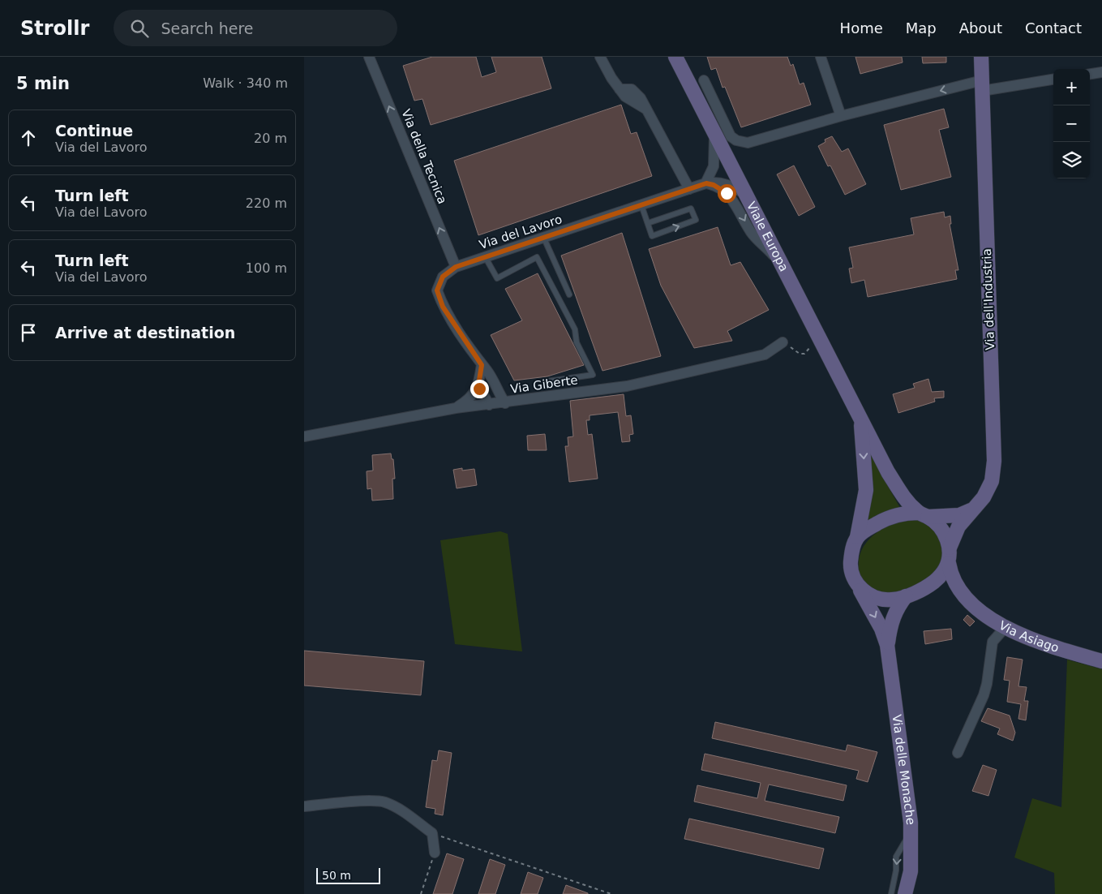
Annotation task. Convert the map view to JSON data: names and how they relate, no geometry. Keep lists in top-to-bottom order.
{
  "streets": {
    "main road": [
      "Viale Europa",
      "Via dell'Industria",
      "Via Asiago",
      "Via delle Monache"
    ],
    "street": ["Via della Tecnica", "Via del Lavoro", "Via Giberte"]
  },
  "crossings": [
    ["Via della Tecnica", "Via del Lavoro"],
    ["Via del Lavoro", "Viale Europa"],
    ["Via del Lavoro", "Via Giberte"],
    ["Viale Europa", "Via dell'Industria"],
    ["Viale Europa", "Via Asiago"],
    ["Via dell'Industria", "Via Asiago"]
  ],
  "one_way": ["Via della Tecnica"],
  "scale_bar": "50 m",
  "page": {
    "header": "Strollr",
    "search": "Search here",
    "nav": [
      "Home",
      "Map",
      "About",
      "Contact"
    ],
    "heading": ["5 min", "Walk · 340 m"],
    "map_buttons": ["+", "−"],
    "list": [
      ["Continue", "Via del Lavoro", "20 m"],
      ["Turn left", "Via del Lavoro", "220 m"],
      ["Turn left", "Via del Lavoro", "100 m"],
      "Arrive at destination"
    ],
    "scale": "50 m"
  }
}
